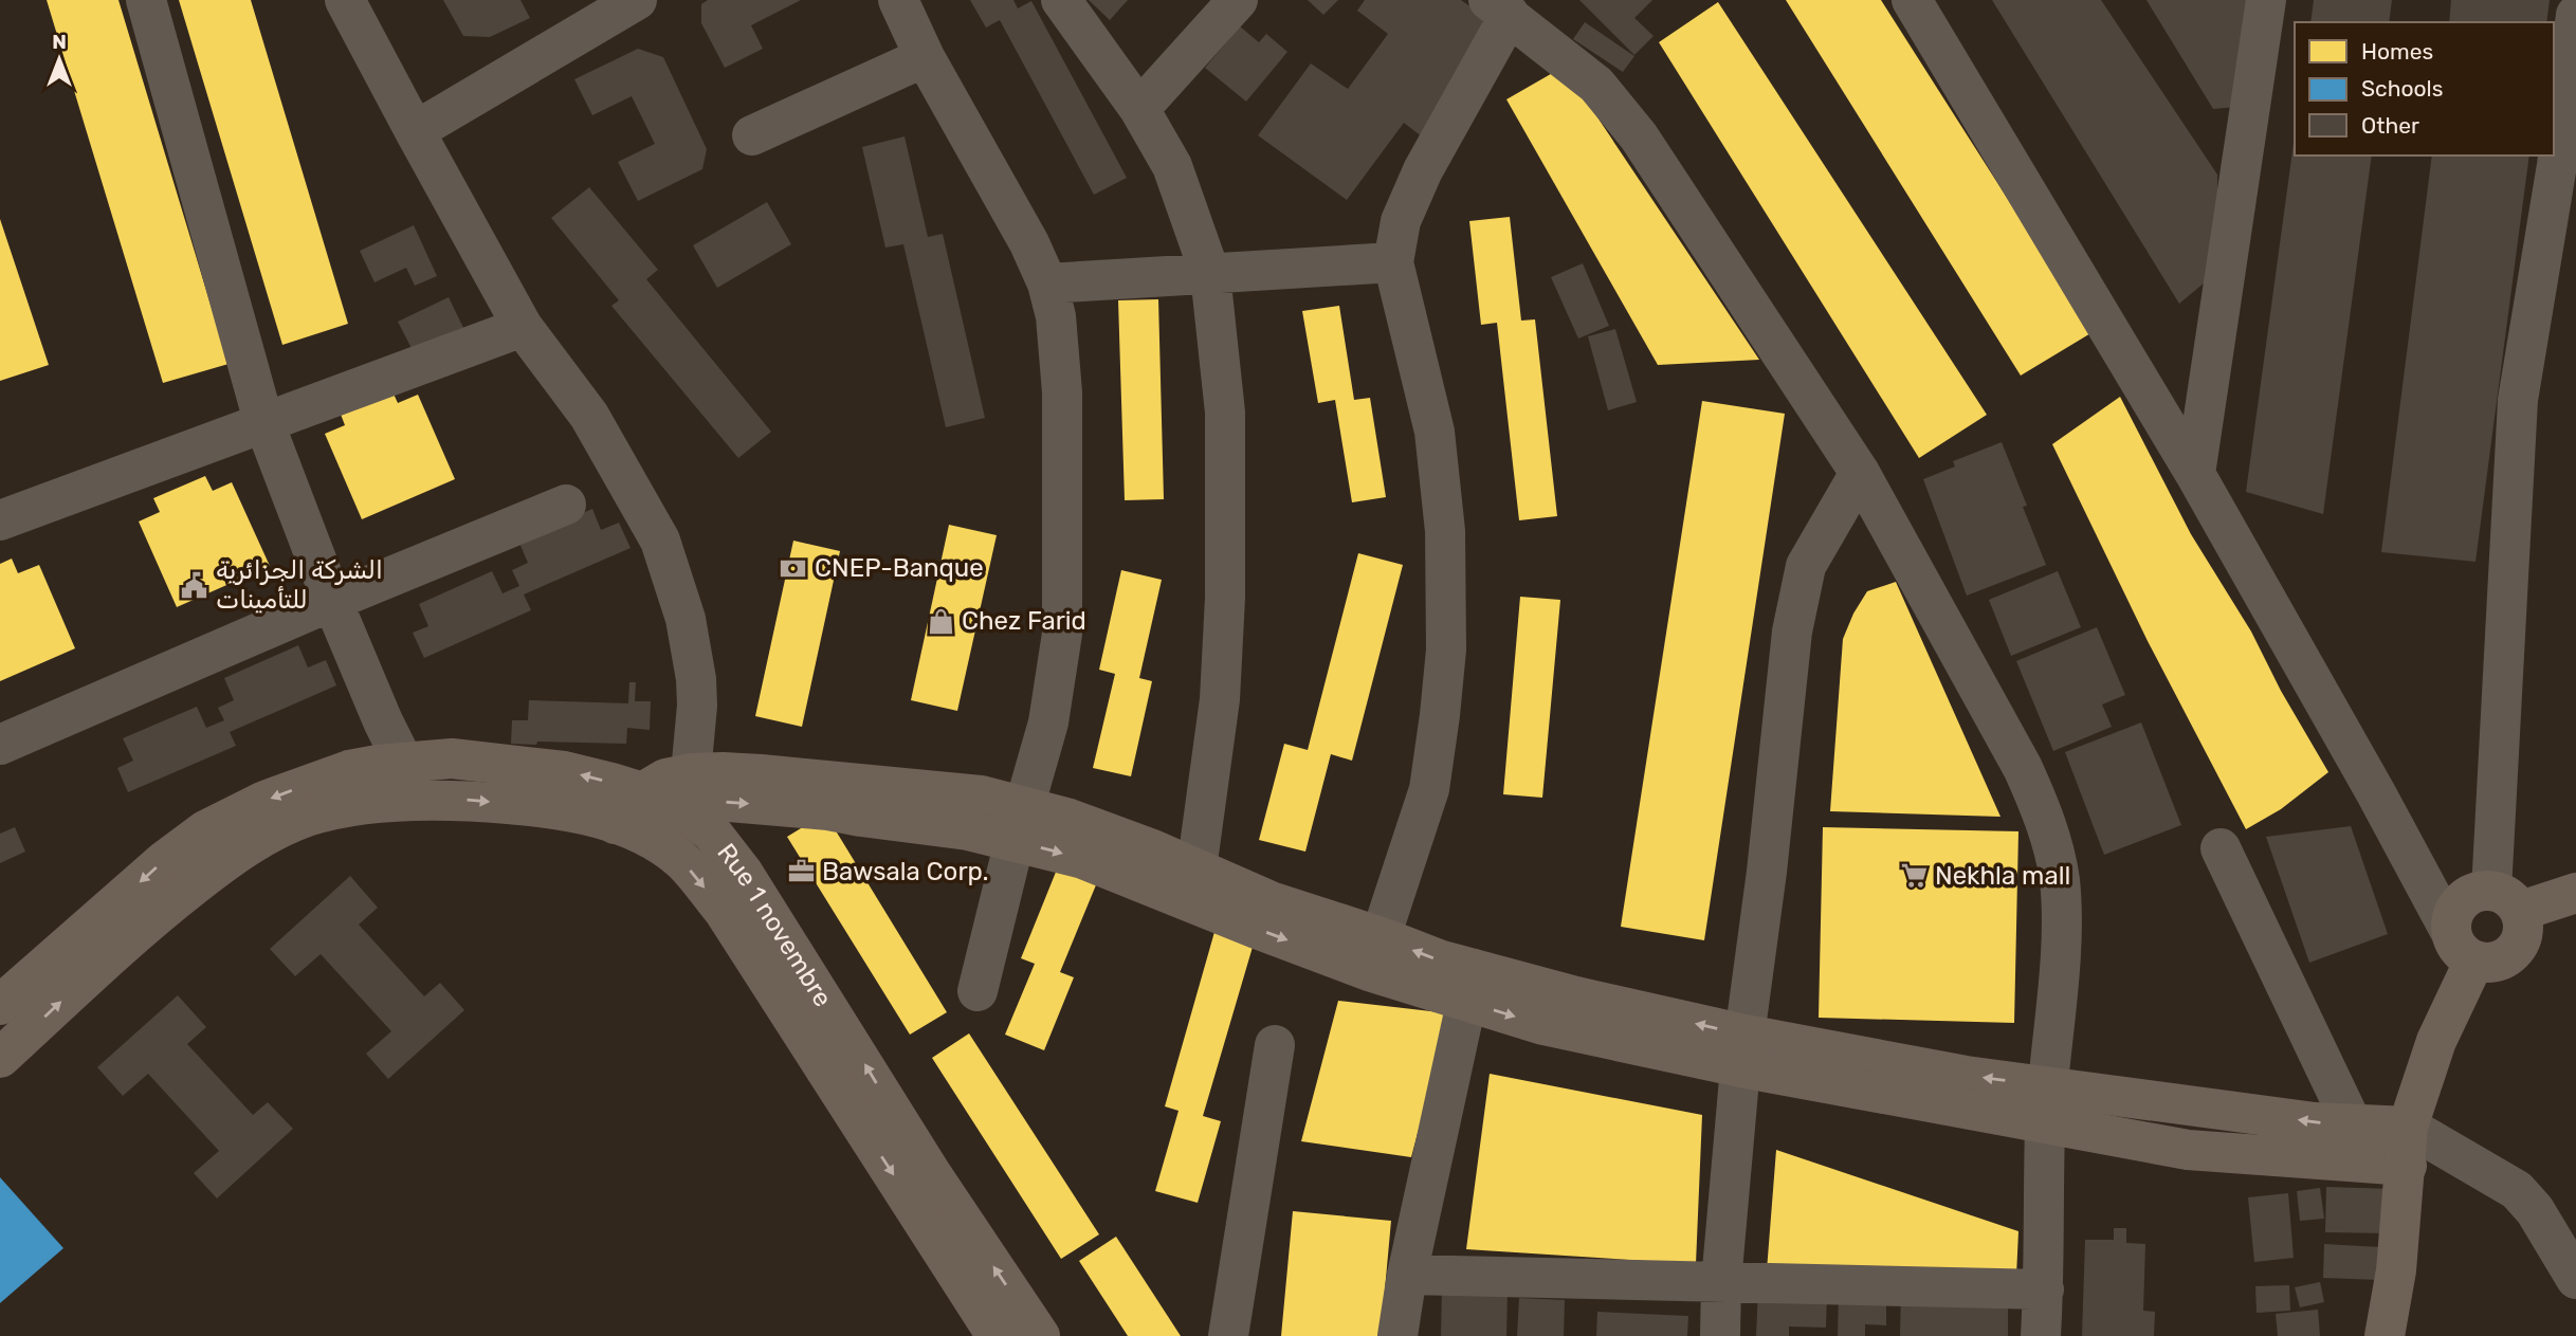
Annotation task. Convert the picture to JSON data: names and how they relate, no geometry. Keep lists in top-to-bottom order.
{
  "streets": {
    "main road": ["Rue 1 novembre"]
  },
  "places": {
    "bank": ["CNEP-Banque"],
    "public building": ["الشركة الجزائرية للتأمينات"],
    "shop": ["Chez Farid"],
    "office": ["Bawsala Corp."],
    "supermarket": ["Nekhla mall"]
  },
  "legend": ["Homes", "Schools", "Other"],
  "north": "top"
}
